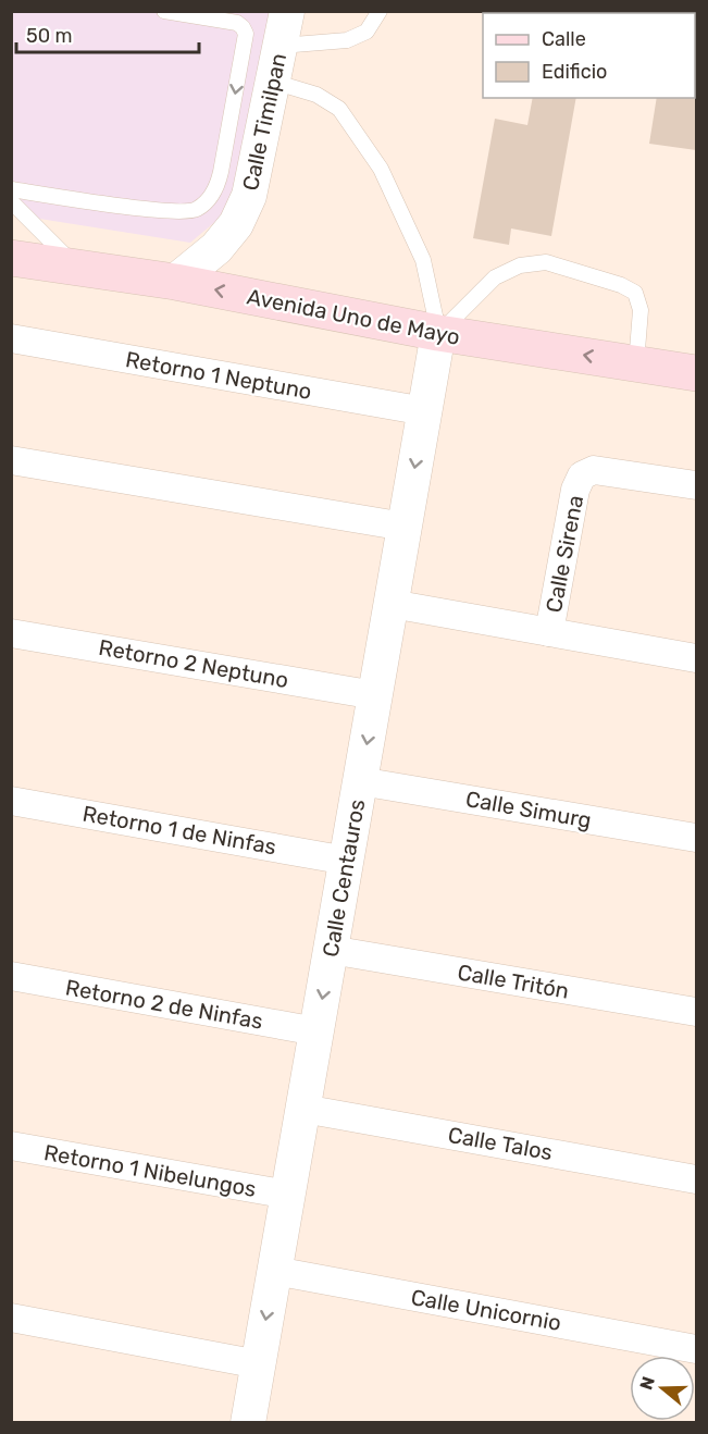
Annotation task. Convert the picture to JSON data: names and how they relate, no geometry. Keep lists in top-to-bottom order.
{
  "streets": {
    "main road": ["Avenida Uno de Mayo"],
    "street": [
      "Calle Timilpan",
      "Retorno 1 Neptuno",
      "Calle Sirena",
      "Retorno 2 Neptuno",
      "Calle Simurg",
      "Retorno 1 de Ninfas",
      "Calle Centauros",
      "Calle Tritón",
      "Retorno 2 de Ninfas",
      "Calle Talos",
      "Retorno 1 Nibelungos",
      "Calle Unicornio"
    ]
  },
  "crossings": [
    ["Calle Timilpan", "Avenida Uno de Mayo"],
    ["Avenida Uno de Mayo", "Calle Centauros"],
    ["Retorno 1 Neptuno", "Calle Centauros"],
    ["Calle Sirena", "Calle Centauros"],
    ["Retorno 2 Neptuno", "Calle Centauros"],
    ["Calle Simurg", "Calle Centauros"],
    ["Retorno 1 de Ninfas", "Calle Centauros"],
    ["Calle Centauros", "Calle Tritón"],
    ["Calle Centauros", "Retorno 2 de Ninfas"],
    ["Calle Centauros", "Calle Talos"],
    ["Calle Centauros", "Retorno 1 Nibelungos"],
    ["Calle Centauros", "Calle Unicornio"]
  ],
  "one_way": ["Avenida Uno de Mayo"],
  "legend": ["Calle", "Edificio"],
  "scale_bar": "50 m",
  "north": "left"
}
